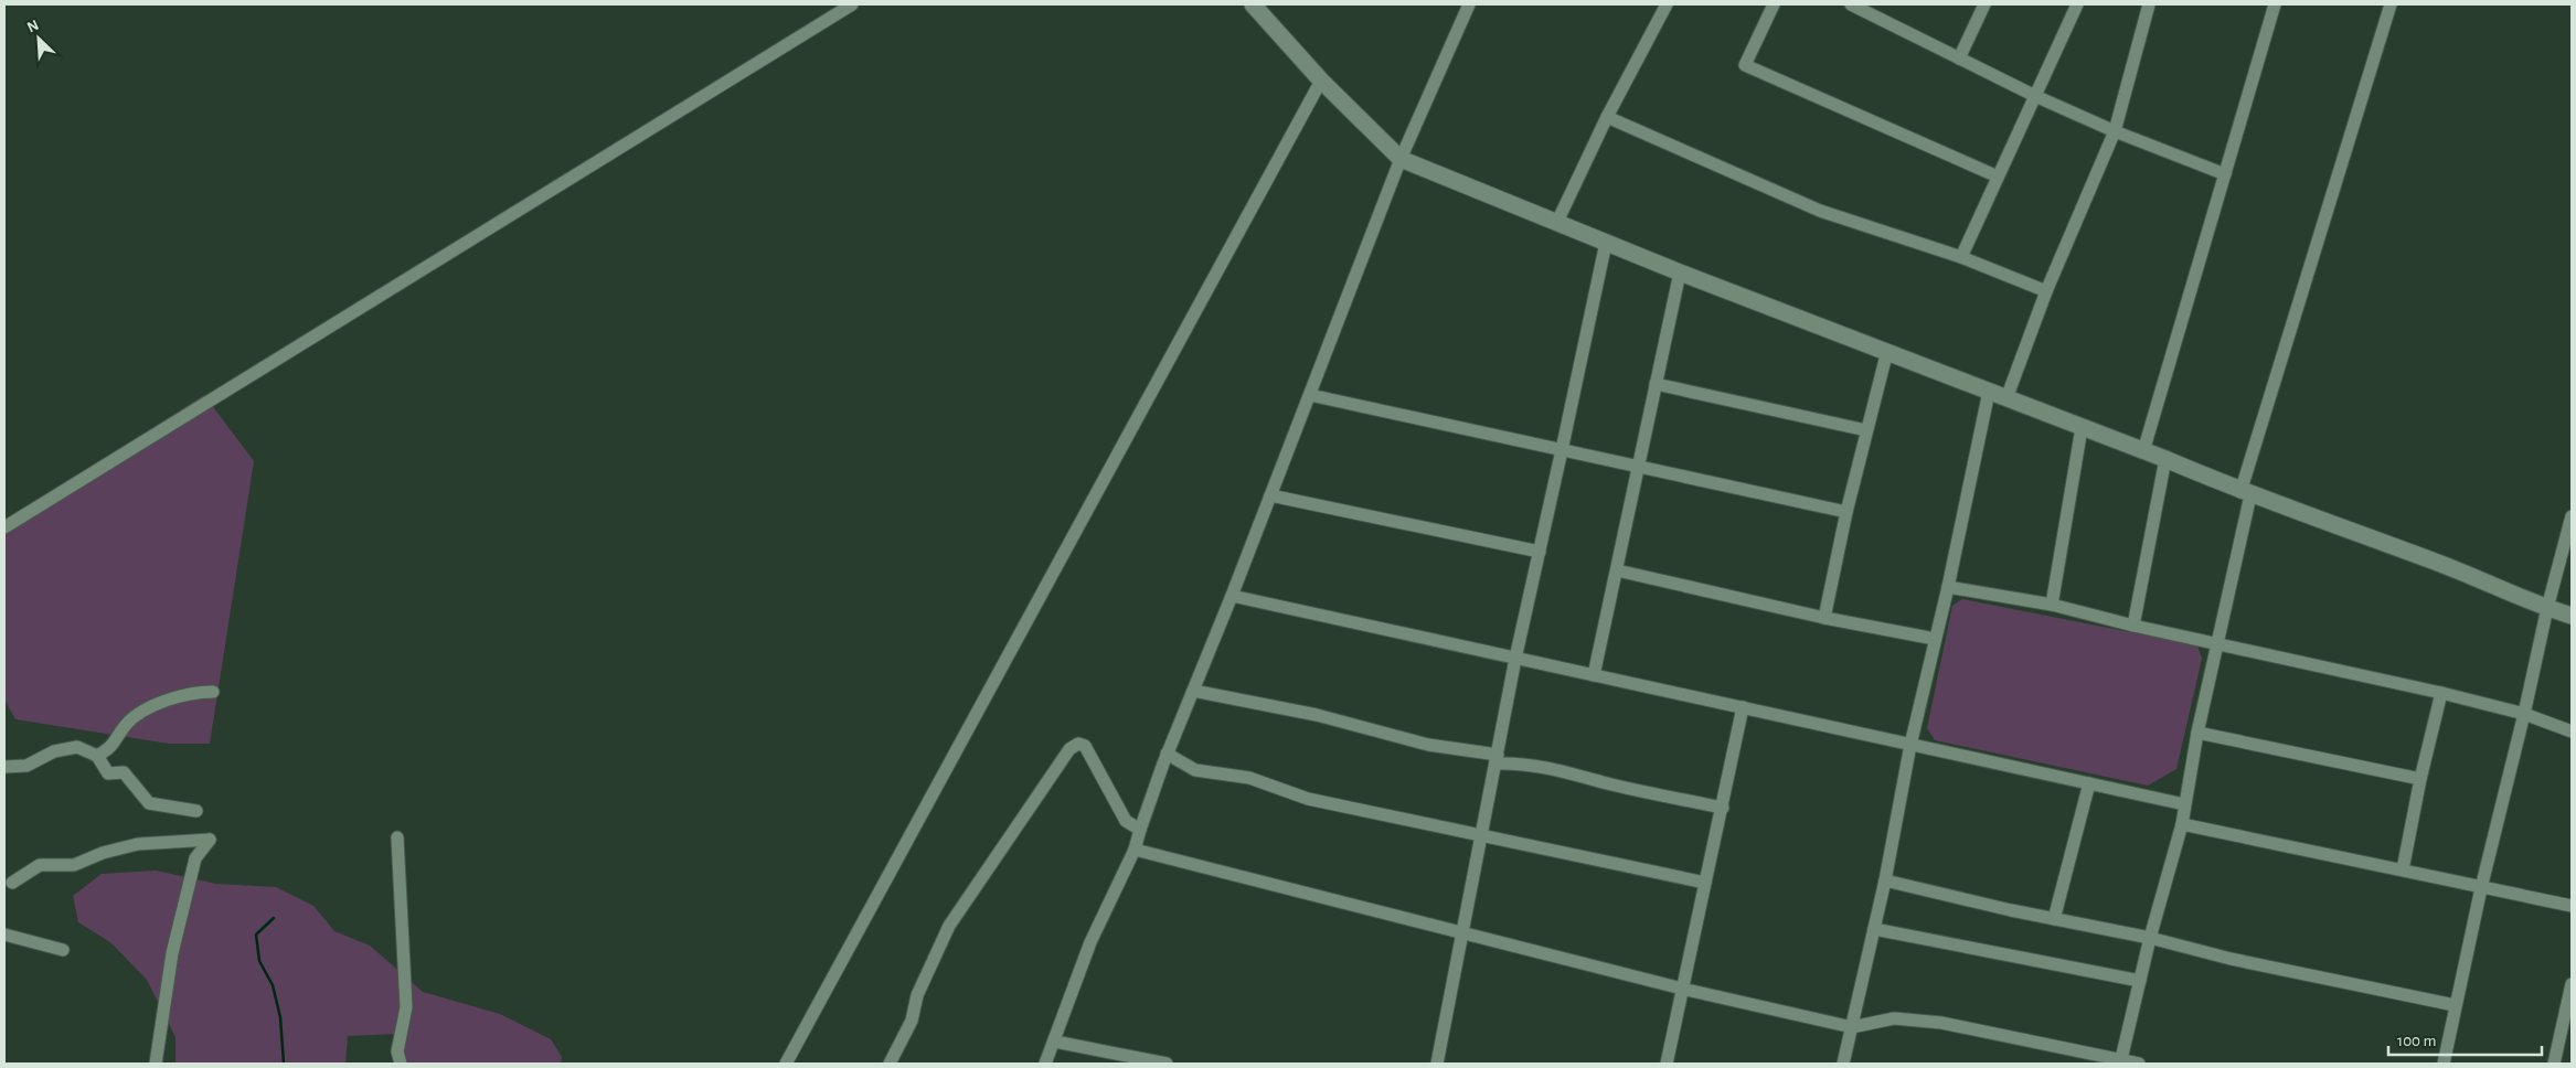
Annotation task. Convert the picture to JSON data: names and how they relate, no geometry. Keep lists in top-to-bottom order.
{
  "scale_bar": "100 m",
  "north": "top left"
}
